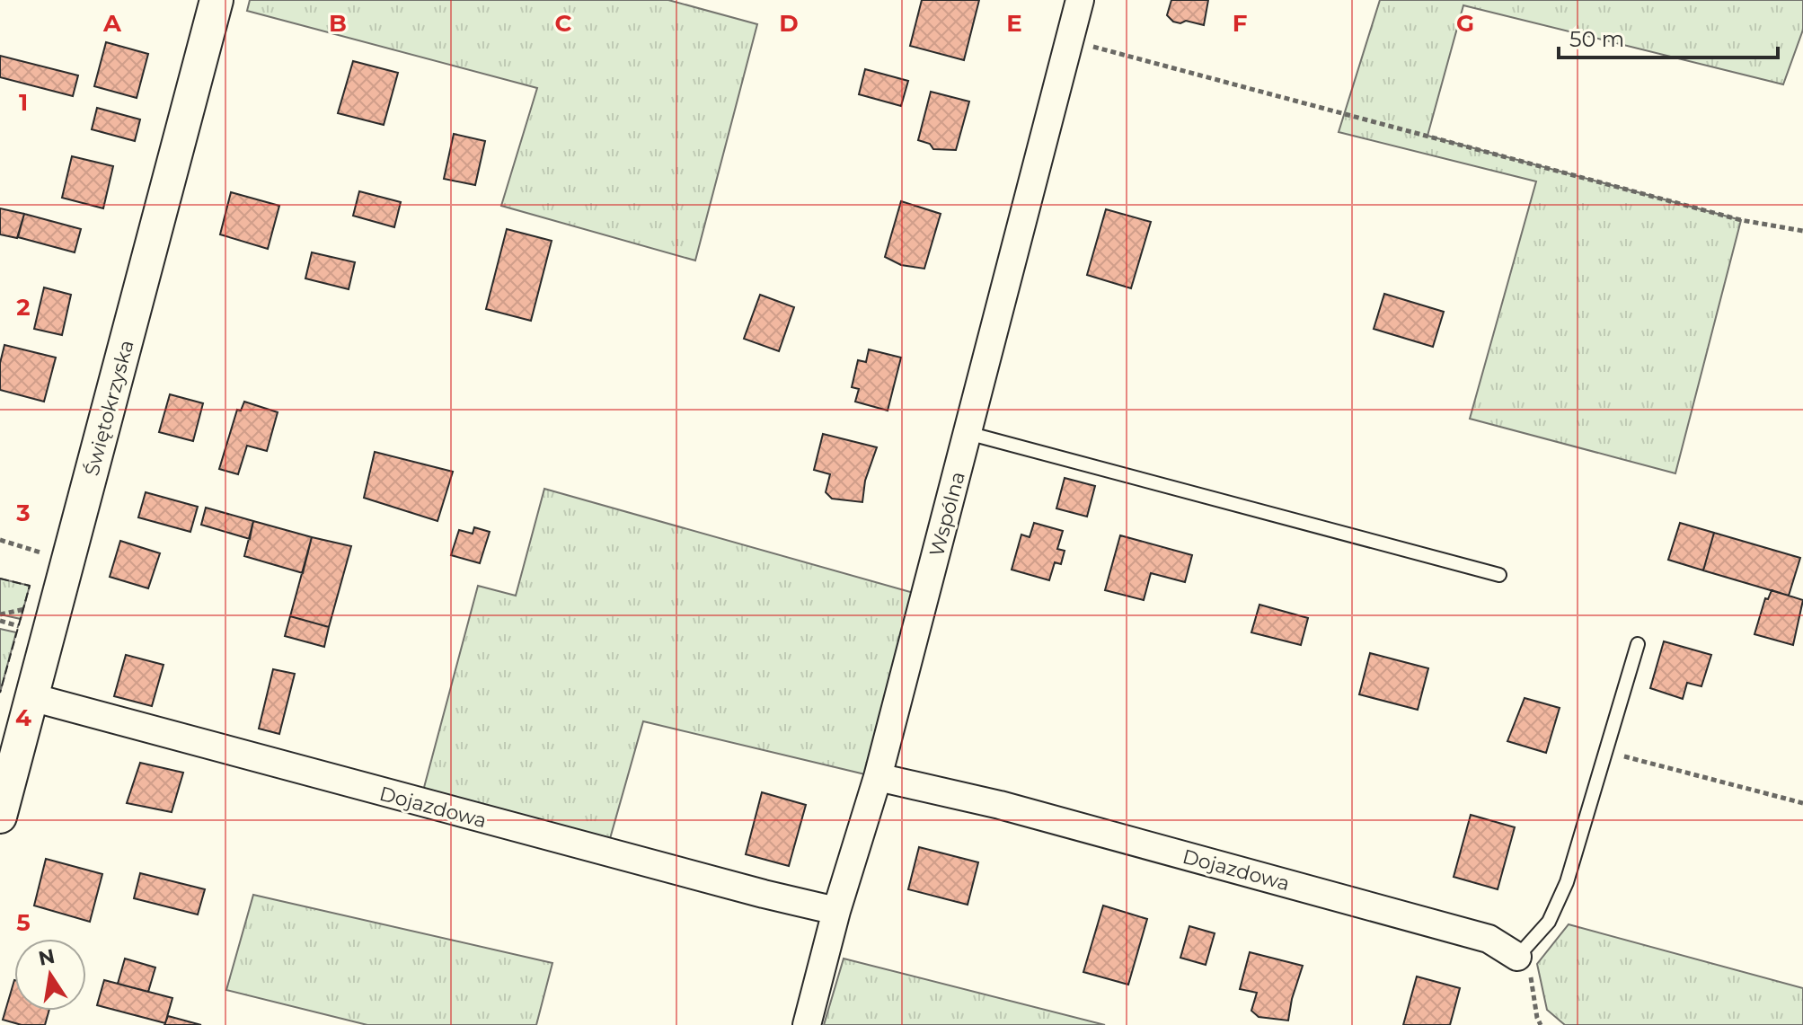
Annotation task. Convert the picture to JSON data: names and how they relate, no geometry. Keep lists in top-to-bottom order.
{
  "streets": {
    "street": ["Świętokrzyska", "Wspólna", "Dojazdowa"]
  },
  "crossings": [
    ["Świętokrzyska", "Dojazdowa"],
    ["Wspólna", "Dojazdowa"]
  ],
  "scale_bar": "50 m",
  "north": "top",
  "grid": {
    "columns": [
      "A",
      "B",
      "C",
      "D",
      "E",
      "F",
      "G"
    ],
    "rows": [
      "1",
      "2",
      "3",
      "4",
      "5"
    ]
  }
}
